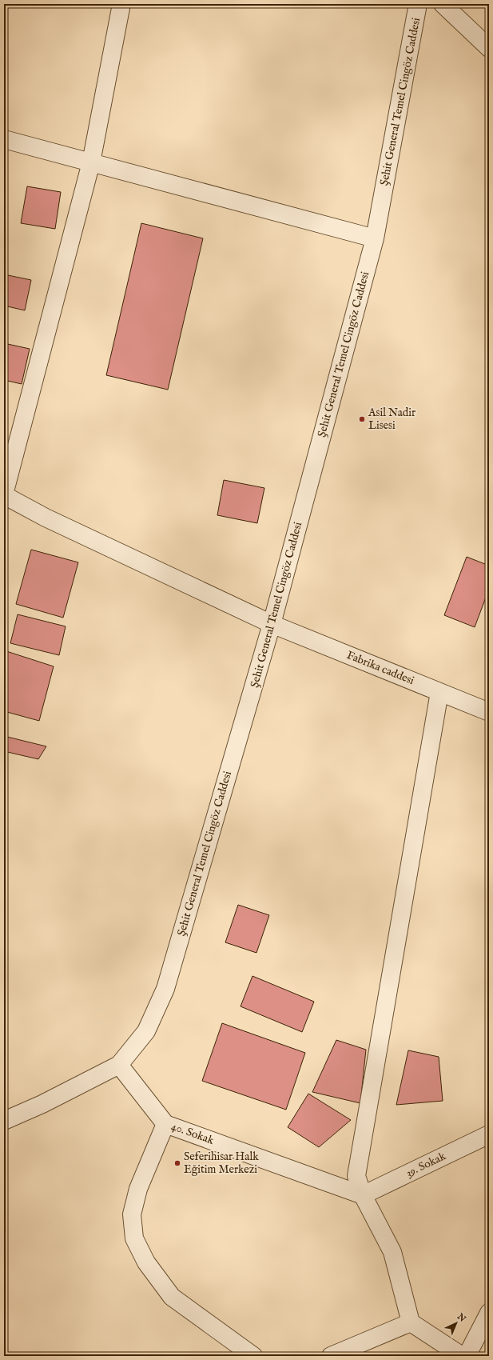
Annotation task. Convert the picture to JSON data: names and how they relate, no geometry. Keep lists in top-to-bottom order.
{
  "streets": {
    "street": [
      "Şehit General Temel Cingöz Caddesi",
      "Fabrika caddesi",
      "40. Sokak",
      "39. Sokak"
    ]
  },
  "crossings": [
    ["Şehit General Temel Cingöz Caddesi", "Fabrika caddesi"],
    ["Şehit General Temel Cingöz Caddesi", "40. Sokak"],
    ["40. Sokak", "39. Sokak"]
  ],
  "places": ["Asil Nadir Lisesi", "Seferihisar Halk Eğitim Merkezi"],
  "north": "top right"
}
